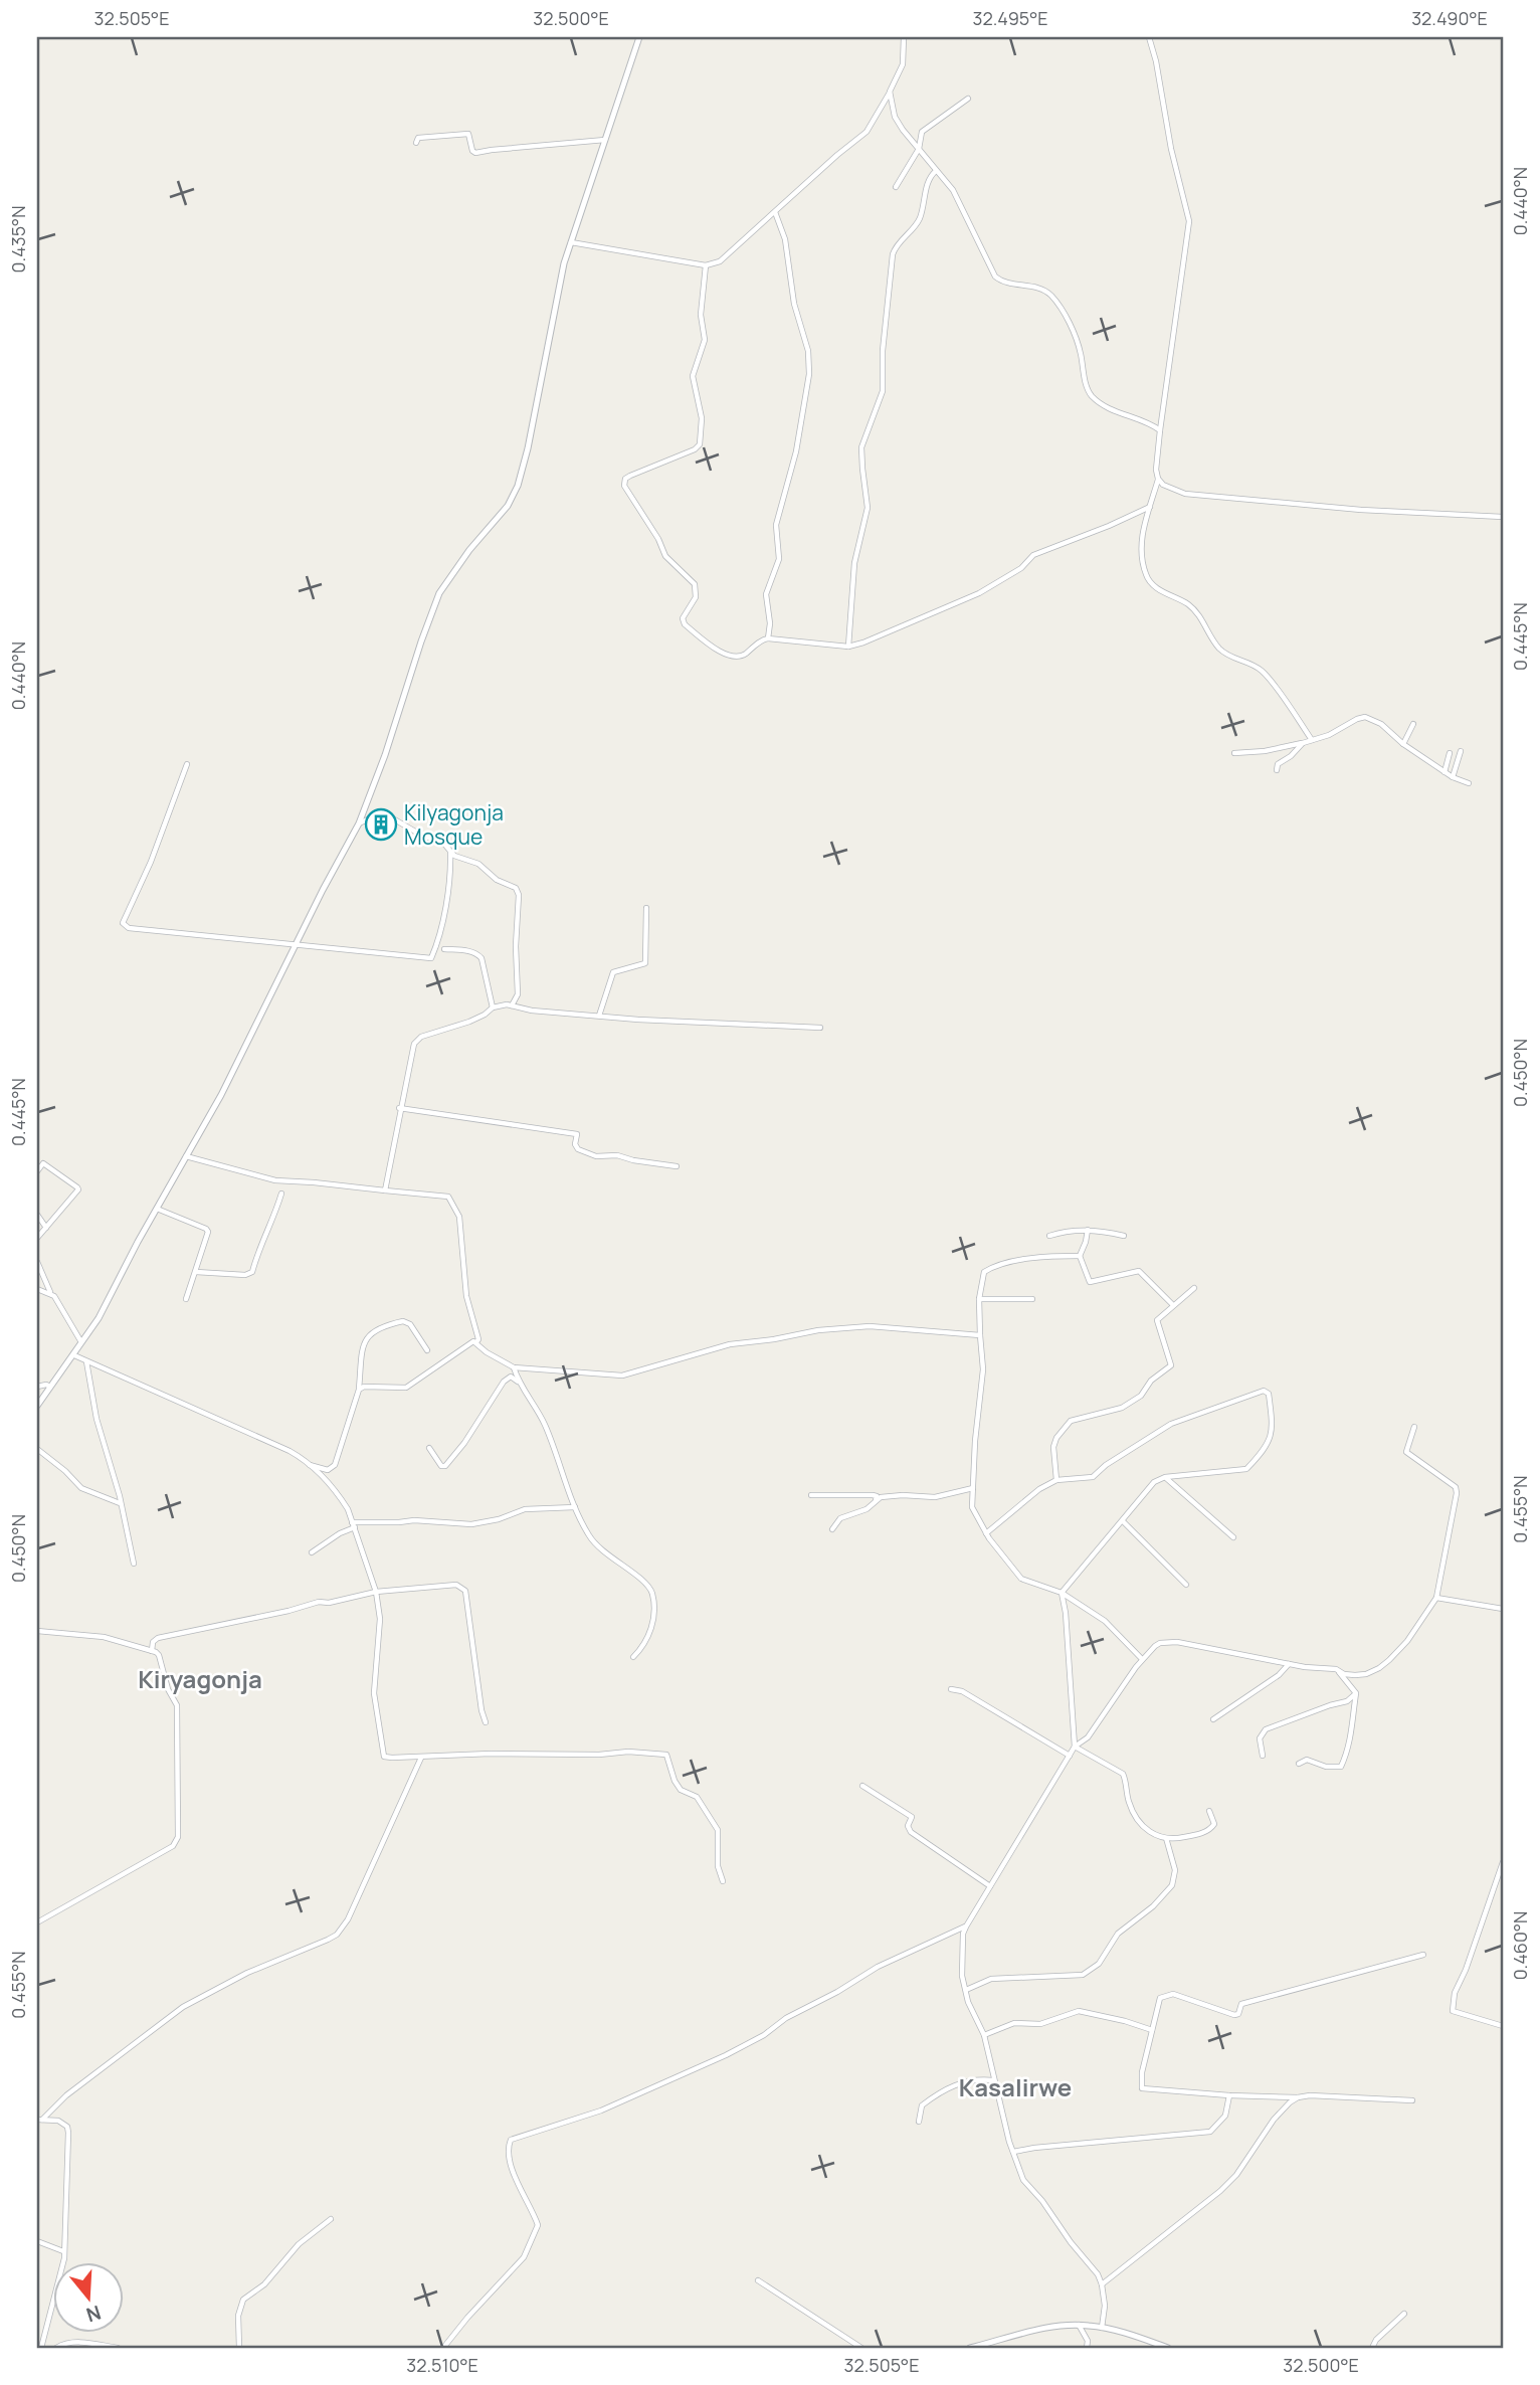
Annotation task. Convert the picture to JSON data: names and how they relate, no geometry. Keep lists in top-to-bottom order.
{
  "districts": ["Kiryagonja", "Kasalirwe"],
  "places": {
    "building": ["Kilyagonja Mosque"]
  },
  "north": "bottom",
  "coordinates": [
    "32.505°E",
    "32.500°E",
    "32.495°E",
    "32.490°E",
    "0.440°N",
    "0.435°N",
    "0.445°N",
    "0.450°N",
    "0.455°N",
    "0.460°N",
    "32.510°E"
  ]
}
